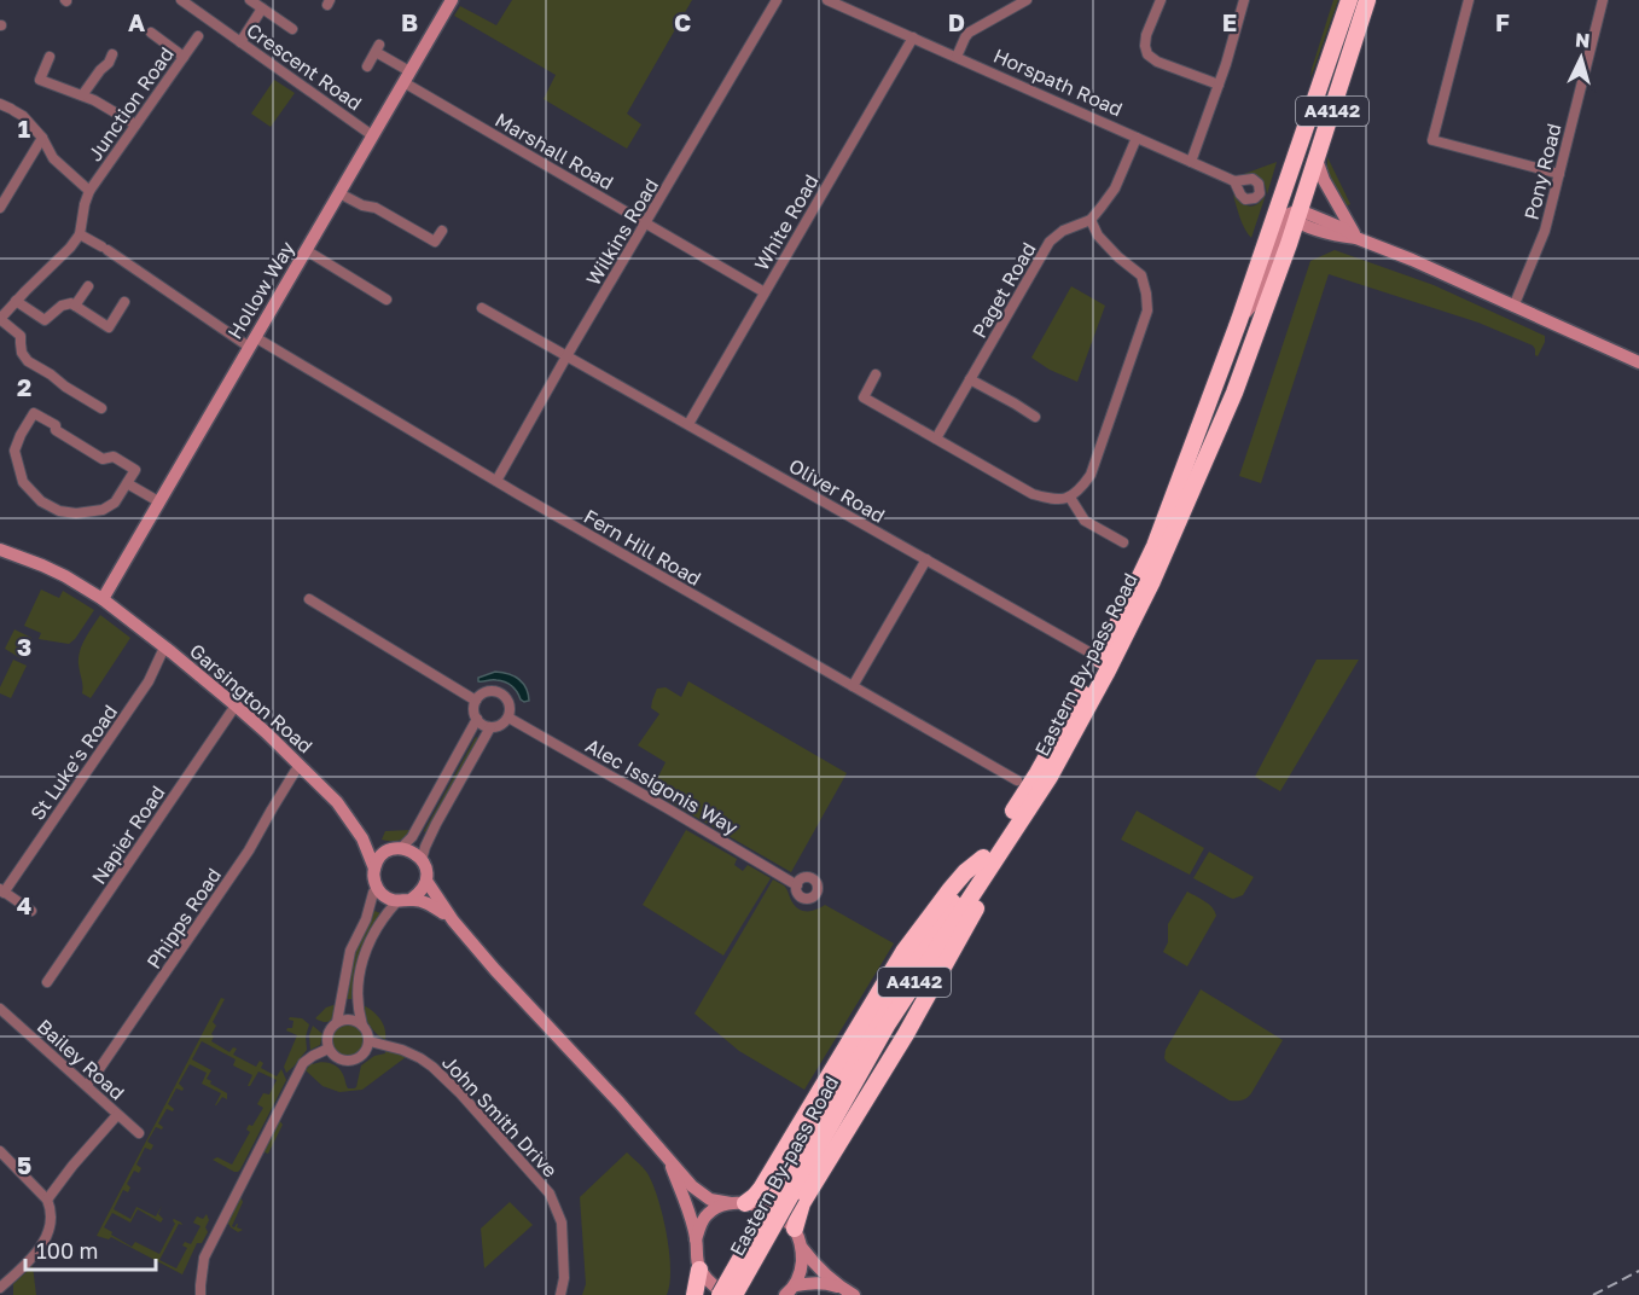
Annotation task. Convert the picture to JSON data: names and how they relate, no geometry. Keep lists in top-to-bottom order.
{
  "streets": {
    "highway": ["A4142", "Eastern By-pass Road"],
    "main road": ["Hollow Way", "Garsington Road"],
    "street": [
      "Crescent Road",
      "Horspath Road",
      "Junction Road",
      "Marshall Road",
      "Pony Road",
      "White Road",
      "Wilkins Road",
      "Paget Road",
      "Oliver Road",
      "Fern Hill Road",
      "St Luke's Road",
      "Alec Issigonis Way",
      "Napier Road",
      "Phipps Road",
      "Bailey Road",
      "John Smith Drive"
    ]
  },
  "crossings": [
    ["Crescent Road", "Junction Road"],
    ["Crescent Road", "Hollow Way"],
    ["Horspath Road", "White Road"],
    ["Horspath Road", "Paget Road"],
    ["Marshall Road", "White Road"],
    ["Marshall Road", "Wilkins Road"],
    ["Marshall Road", "Hollow Way"],
    ["White Road", "Oliver Road"],
    ["Wilkins Road", "Oliver Road"],
    ["Wilkins Road", "Fern Hill Road"],
    ["Hollow Way", "Fern Hill Road"],
    ["Hollow Way", "Garsington Road"],
    ["Garsington Road", "St Luke's Road"],
    ["Garsington Road", "Napier Road"],
    ["Garsington Road", "Phipps Road"],
    ["Phipps Road", "Bailey Road"]
  ],
  "scale_bar": "100 m",
  "north": "top",
  "grid": {
    "columns": [
      "A",
      "B",
      "C",
      "D",
      "E",
      "F"
    ],
    "rows": [
      "1",
      "2",
      "3",
      "4",
      "5"
    ]
  }
}
